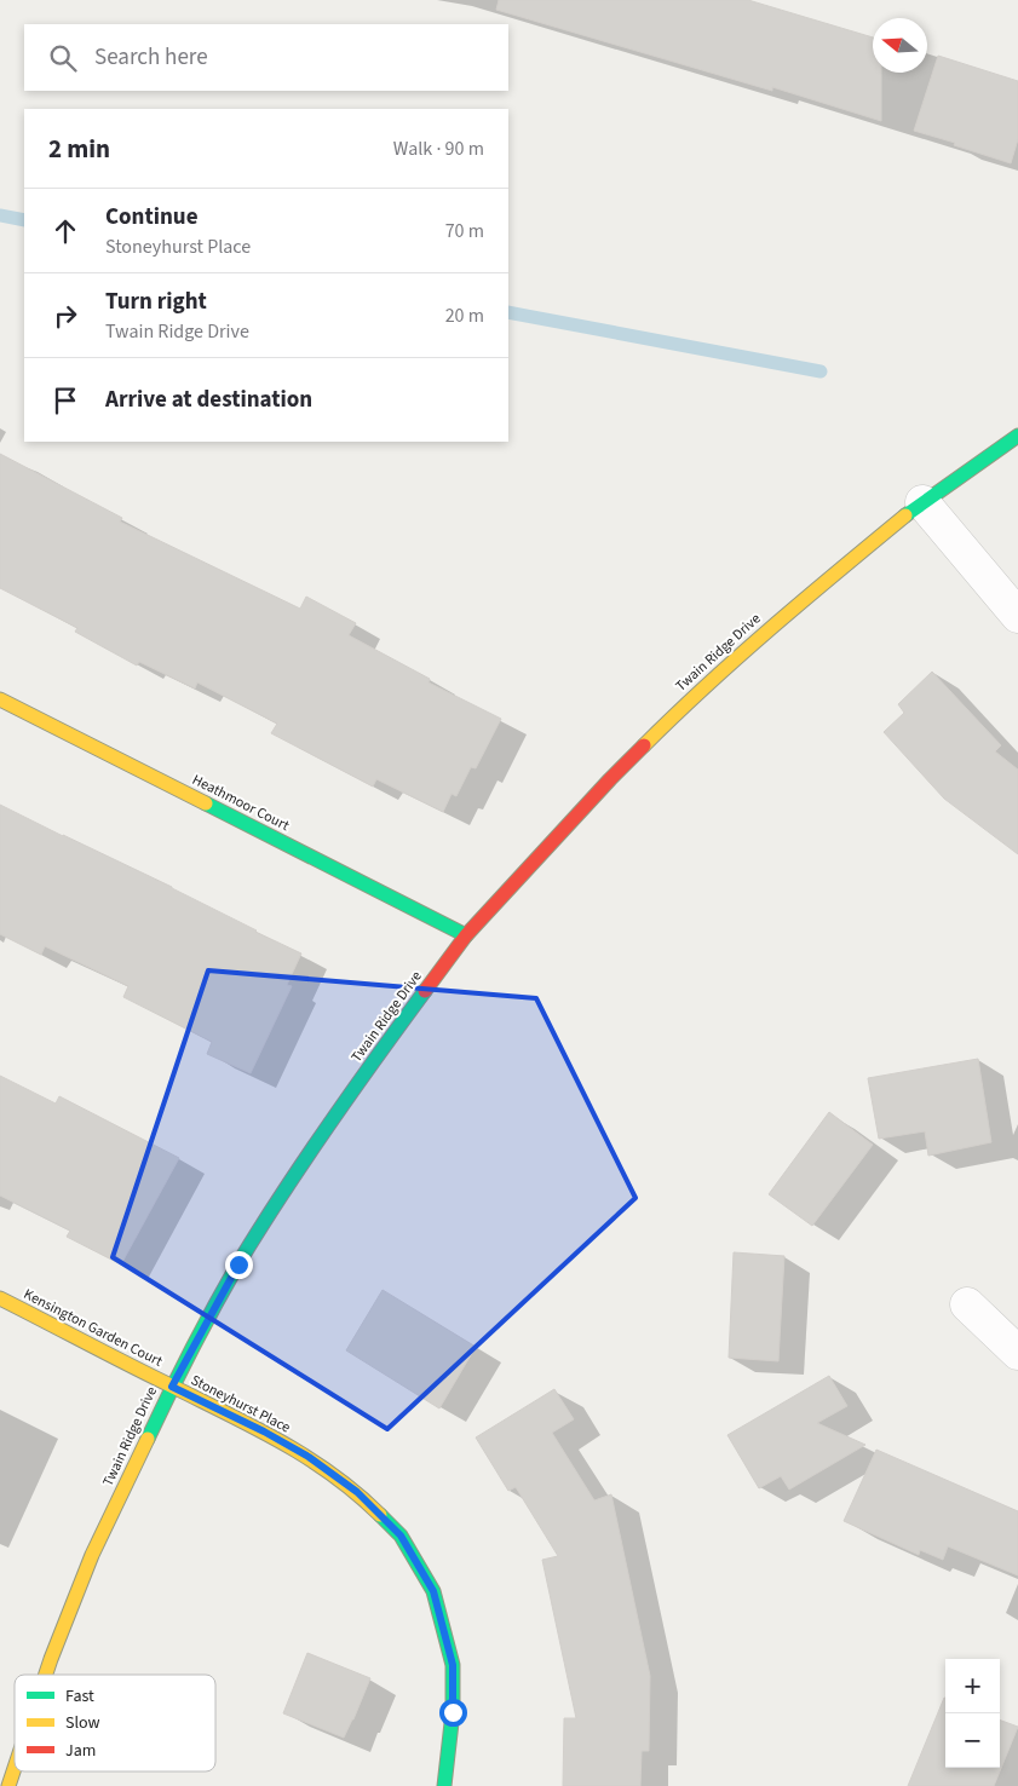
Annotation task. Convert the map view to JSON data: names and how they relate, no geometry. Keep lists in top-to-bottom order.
{
  "streets": {
    "street": [
      "Twain Ridge Drive",
      "Heathmoor Court",
      "Kensington Garden Court",
      "Stoneyhurst Place"
    ]
  },
  "crossings": [
    ["Twain Ridge Drive", "Heathmoor Court"],
    ["Twain Ridge Drive", "Kensington Garden Court"],
    ["Twain Ridge Drive", "Stoneyhurst Place"],
    ["Kensington Garden Court", "Stoneyhurst Place"]
  ],
  "legend": ["Fast", "Slow", "Jam"],
  "north": "left",
  "page": {
    "search": "Search here",
    "heading": ["2 min", "Walk · 90 m"],
    "list": [
      ["Continue", "Stoneyhurst Place", "70 m"],
      ["Turn right", "Twain Ridge Drive", "20 m"],
      "Arrive at destination"
    ],
    "map_buttons": ["+", "−"]
  }
}
